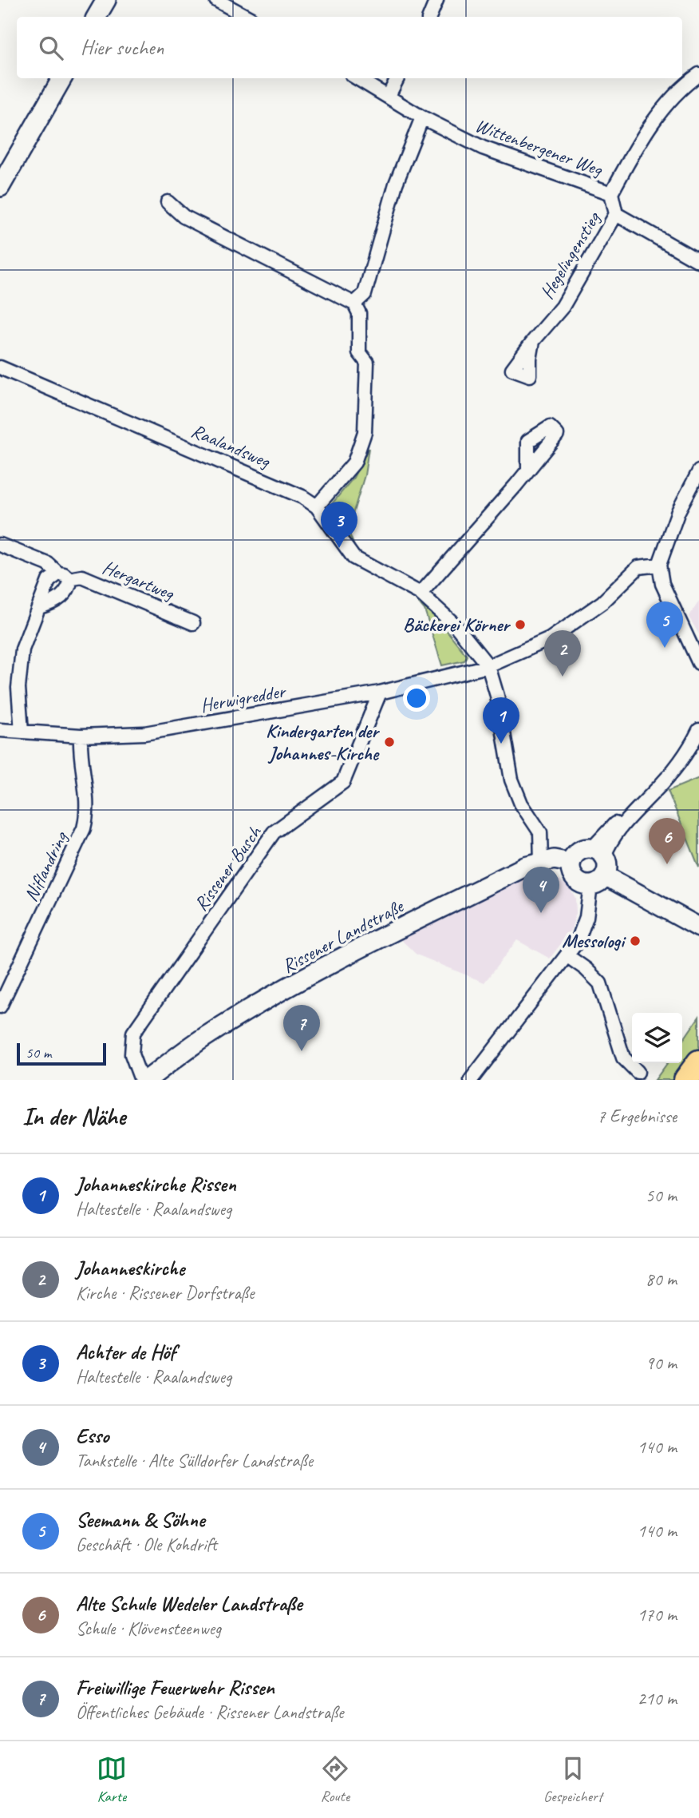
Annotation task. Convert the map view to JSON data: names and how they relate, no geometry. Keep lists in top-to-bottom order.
{
  "streets": {
    "street": [
      "Wittenbergener Weg",
      "Hegelingenstieg",
      "Raalandsweg",
      "Hergartweg",
      "Herwigredder",
      "Niflandring",
      "Rissener Busch",
      "Rissener Landstraße"
    ]
  },
  "crossings": [
    ["Wittenbergener Weg", "Hegelingenstieg"],
    ["Raalandsweg", "Herwigredder"],
    ["Raalandsweg", "Rissener Landstraße"],
    ["Herwigredder", "Niflandring"],
    ["Herwigredder", "Rissener Busch"]
  ],
  "places": ["Bäckerei Körner", "Kindergarten der Johannes-Kirche", "Messologi"],
  "scale_bar": "50 m",
  "page": {
    "search": "Hier suchen",
    "pins": [
      "3",
      "5",
      "2",
      "1",
      "6",
      "4",
      "7"
    ],
    "scale": "50 m",
    "heading": ["In der Nähe", "7 Ergebnisse"],
    "list": [
      {
        "mark": "1",
        "name": "Johanneskirche Rissen",
        "note": "Haltestelle · Raalandsweg",
        "value": "50 m"
      },
      {
        "mark": "2",
        "name": "Johanneskirche",
        "note": "Kirche · Rissener Dorfstraße",
        "value": "80 m"
      },
      {
        "mark": "3",
        "name": "Achter de Höf",
        "note": "Haltestelle · Raalandsweg",
        "value": "90 m"
      },
      {
        "mark": "4",
        "name": "Esso",
        "note": "Tankstelle · Alte Sülldorfer Landstraße",
        "value": "140 m"
      },
      {
        "mark": "5",
        "name": "Seemann & Söhne",
        "note": "Geschäft · Ole Kohdrift",
        "value": "140 m"
      },
      {
        "mark": "6",
        "name": "Alte Schule Wedeler Landstraße",
        "note": "Schule · Klövensteenweg",
        "value": "170 m"
      },
      {
        "mark": "7",
        "name": "Freiwillige Feuerwehr Rissen",
        "note": "Öffentliches Gebäude · Rissener Landstraße",
        "value": "210 m"
      }
    ],
    "nav": ["Karte", "Route", "Gespeichert"]
  }
}
